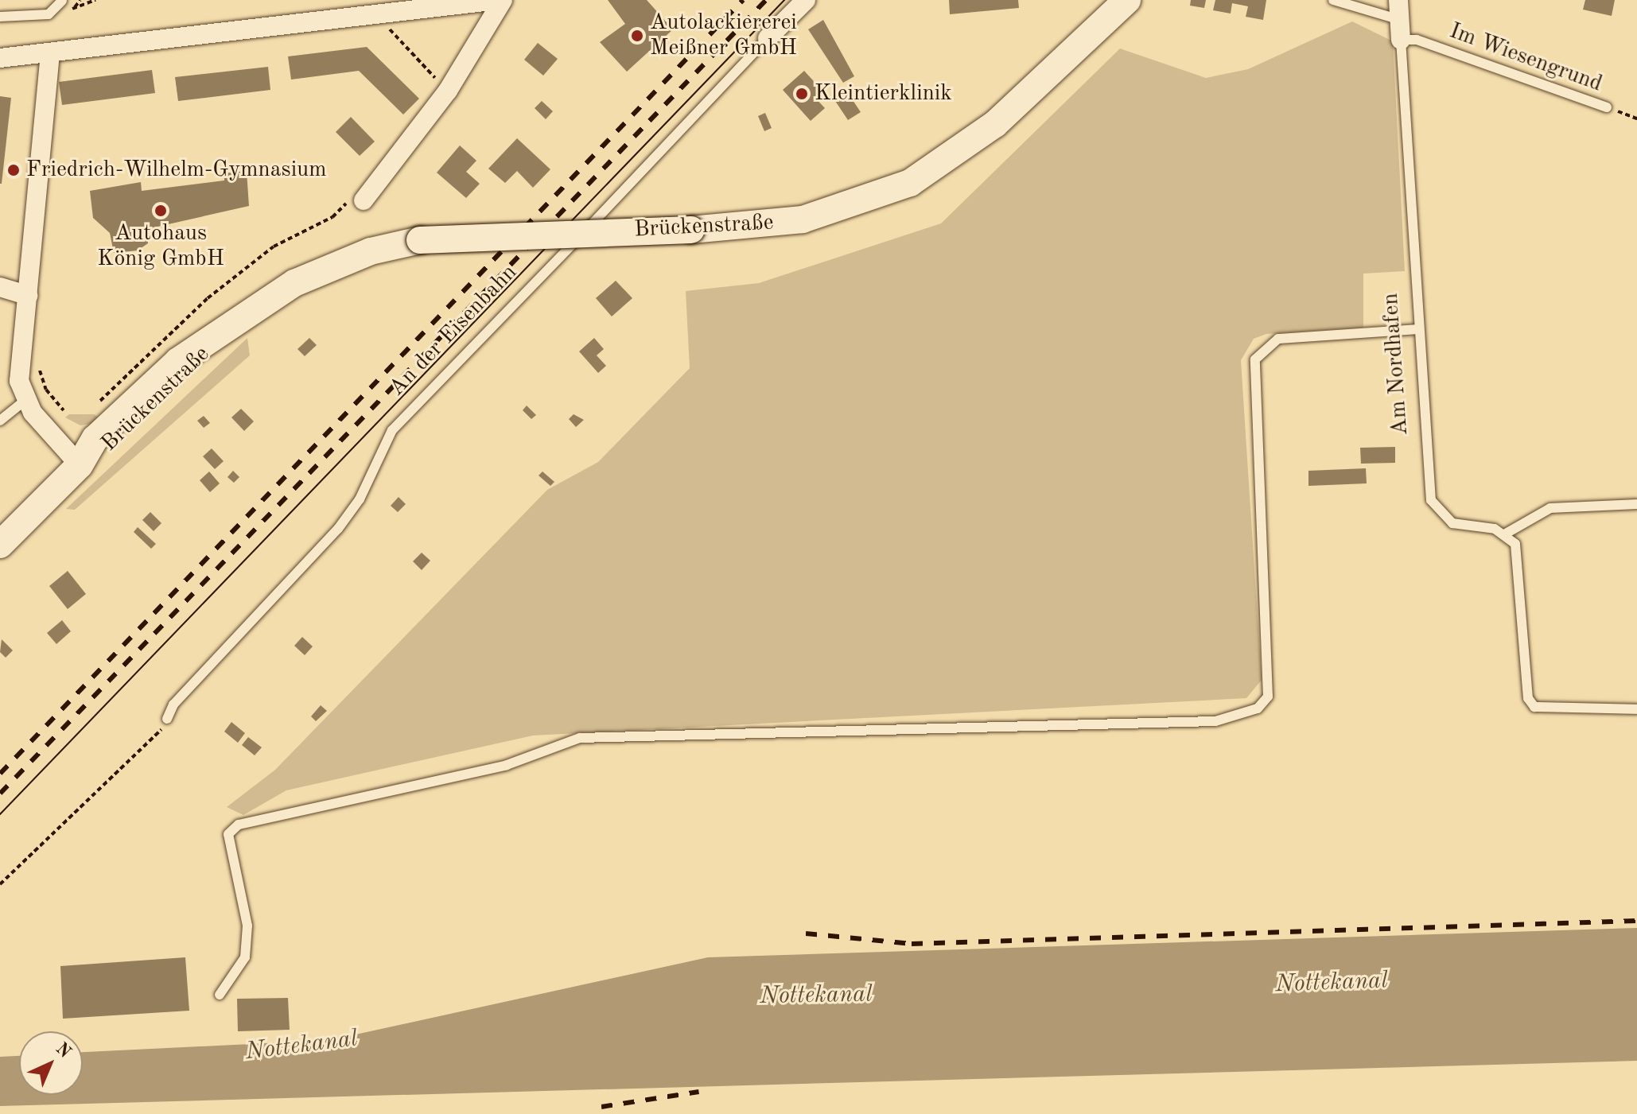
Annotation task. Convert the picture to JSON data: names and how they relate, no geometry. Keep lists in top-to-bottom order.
{
  "streets": {
    "main road": ["Brückenstraße"],
    "street": ["An der Eisenbahn", "Am Nordhafen"],
    "lane": ["Im Wiesengrund"]
  },
  "crossings": [
    ["Im Wiesengrund", "Am Nordhafen"]
  ],
  "water": ["Nottekanal"],
  "places": [
    "Autolackiererei Meißner GmbH",
    "Kleintierklinik",
    "Friedrich-Wilhelm-Gymnasium",
    "Autohaus König GmbH"
  ],
  "north": "top right"
}
